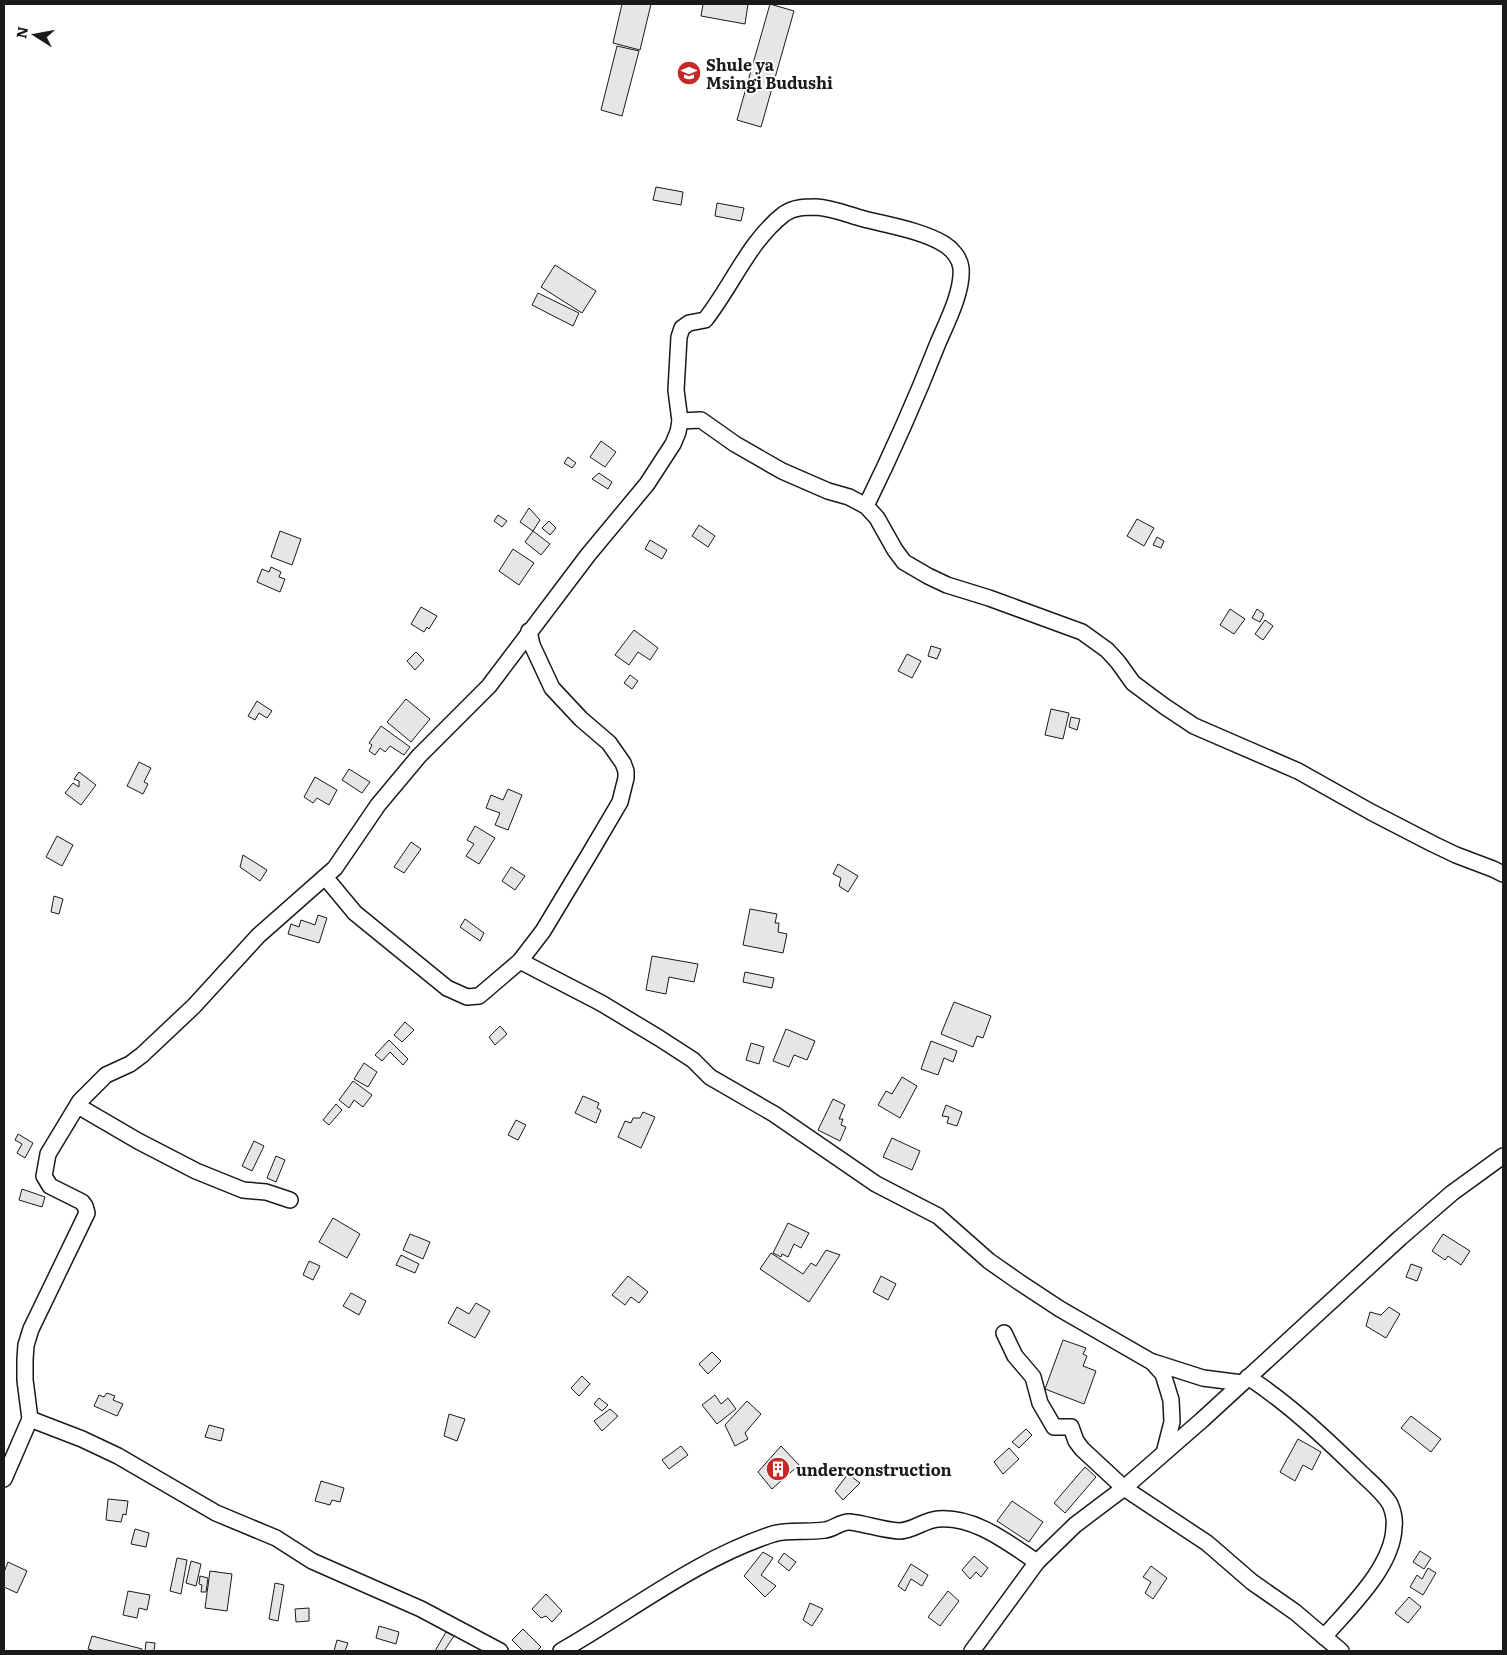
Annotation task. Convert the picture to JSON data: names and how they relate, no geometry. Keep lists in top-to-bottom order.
{
  "places": {
    "school or university": ["Shule ya Msingi Budushi"],
    "building": ["underconstruction"]
  },
  "north": "left"
}
